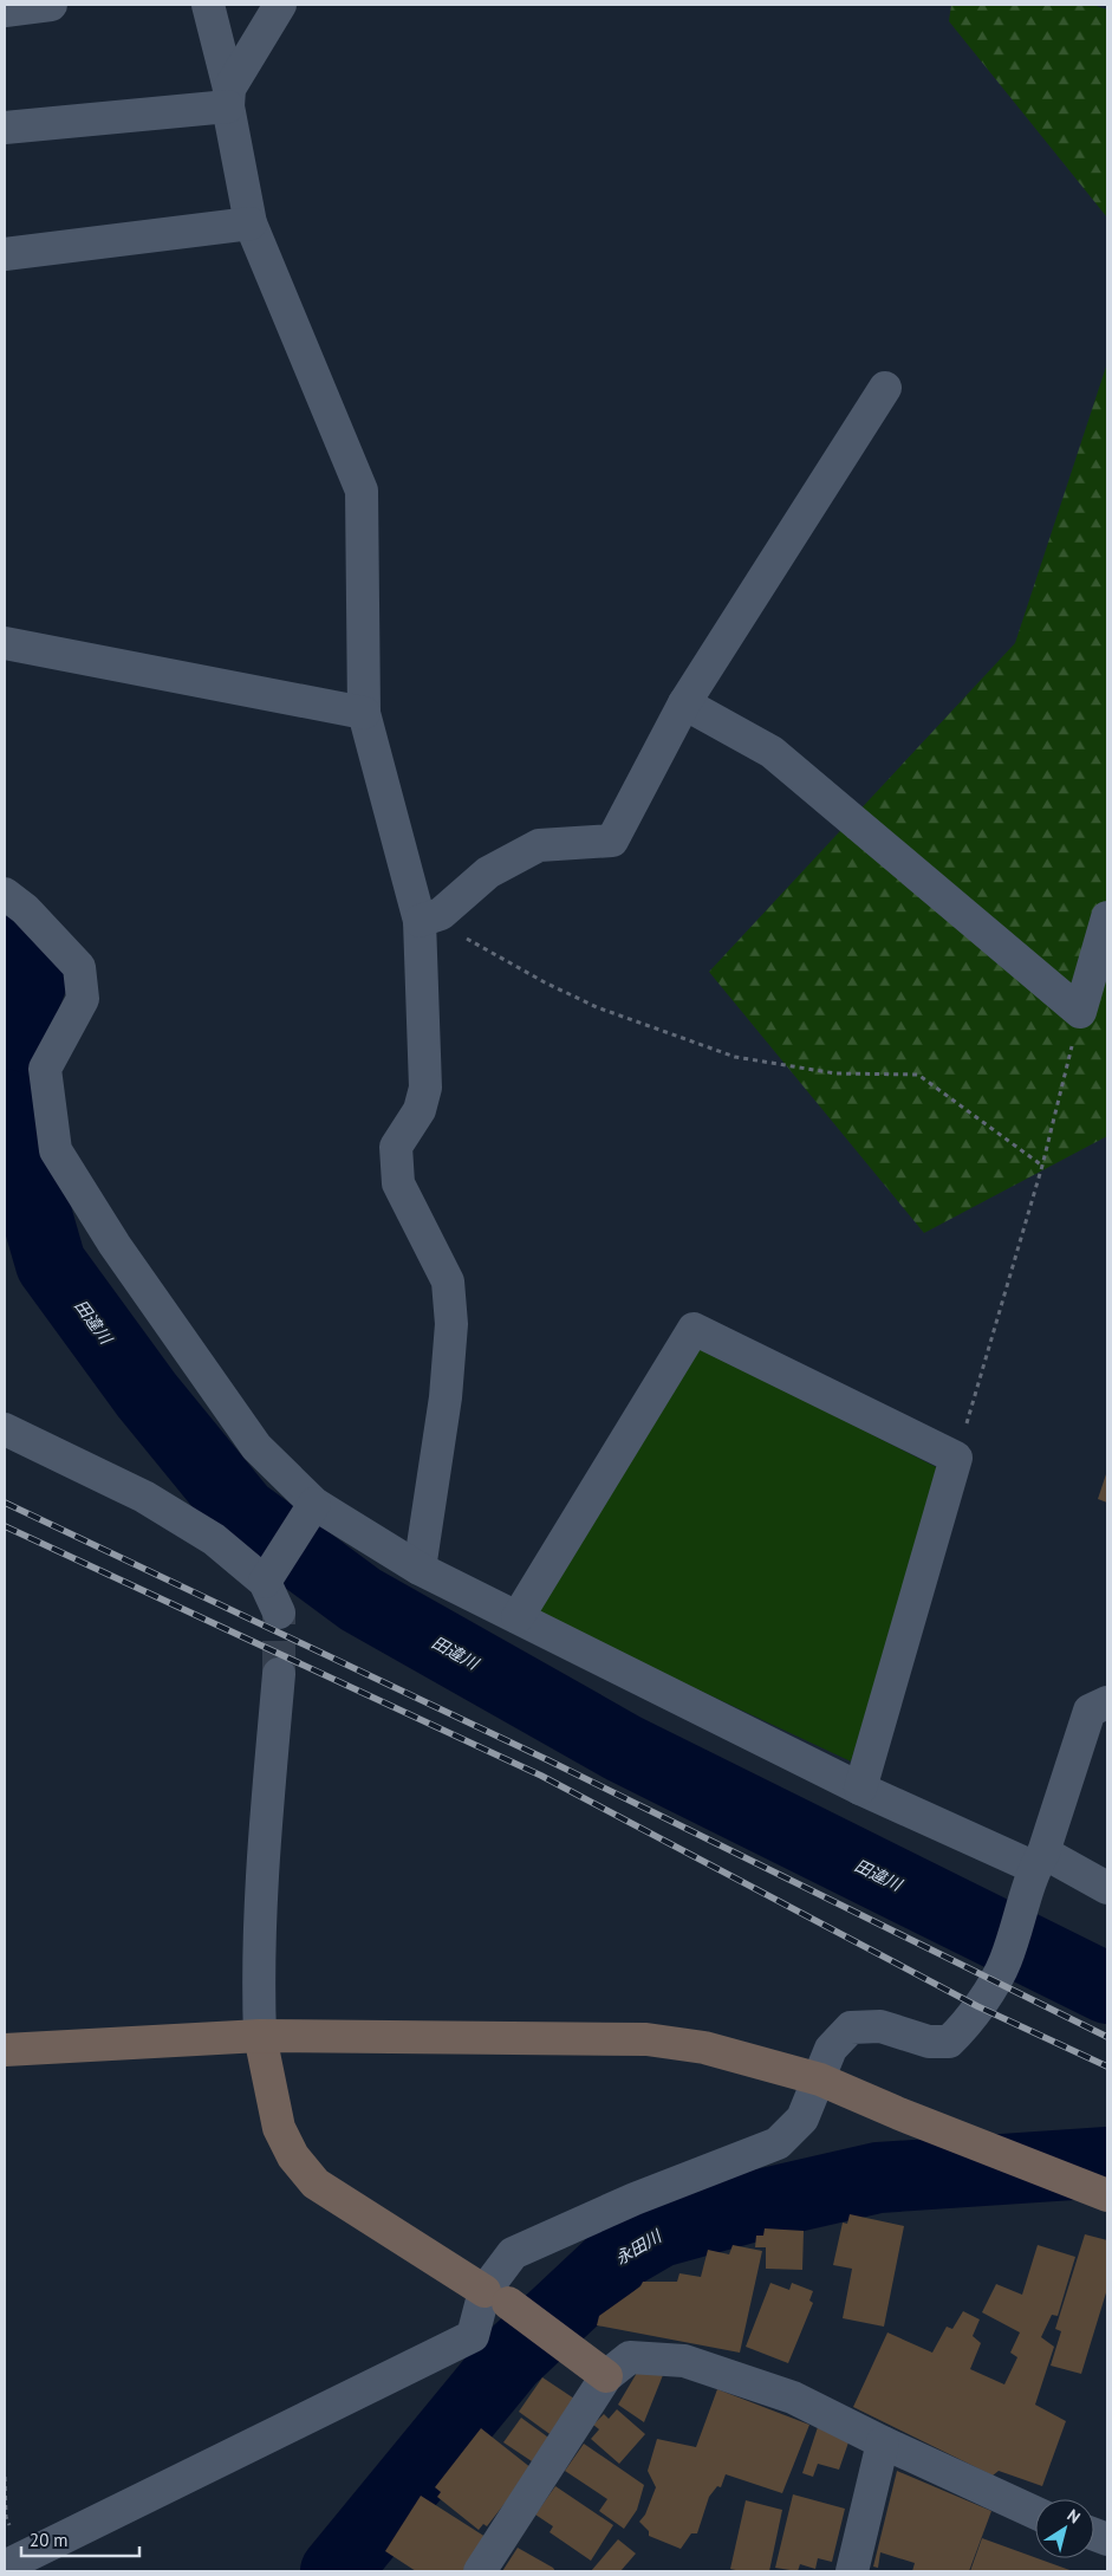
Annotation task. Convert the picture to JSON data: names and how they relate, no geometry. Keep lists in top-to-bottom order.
{
  "water": ["田違川", "永田川"],
  "scale_bar": "20 m",
  "north": "top right"
}
